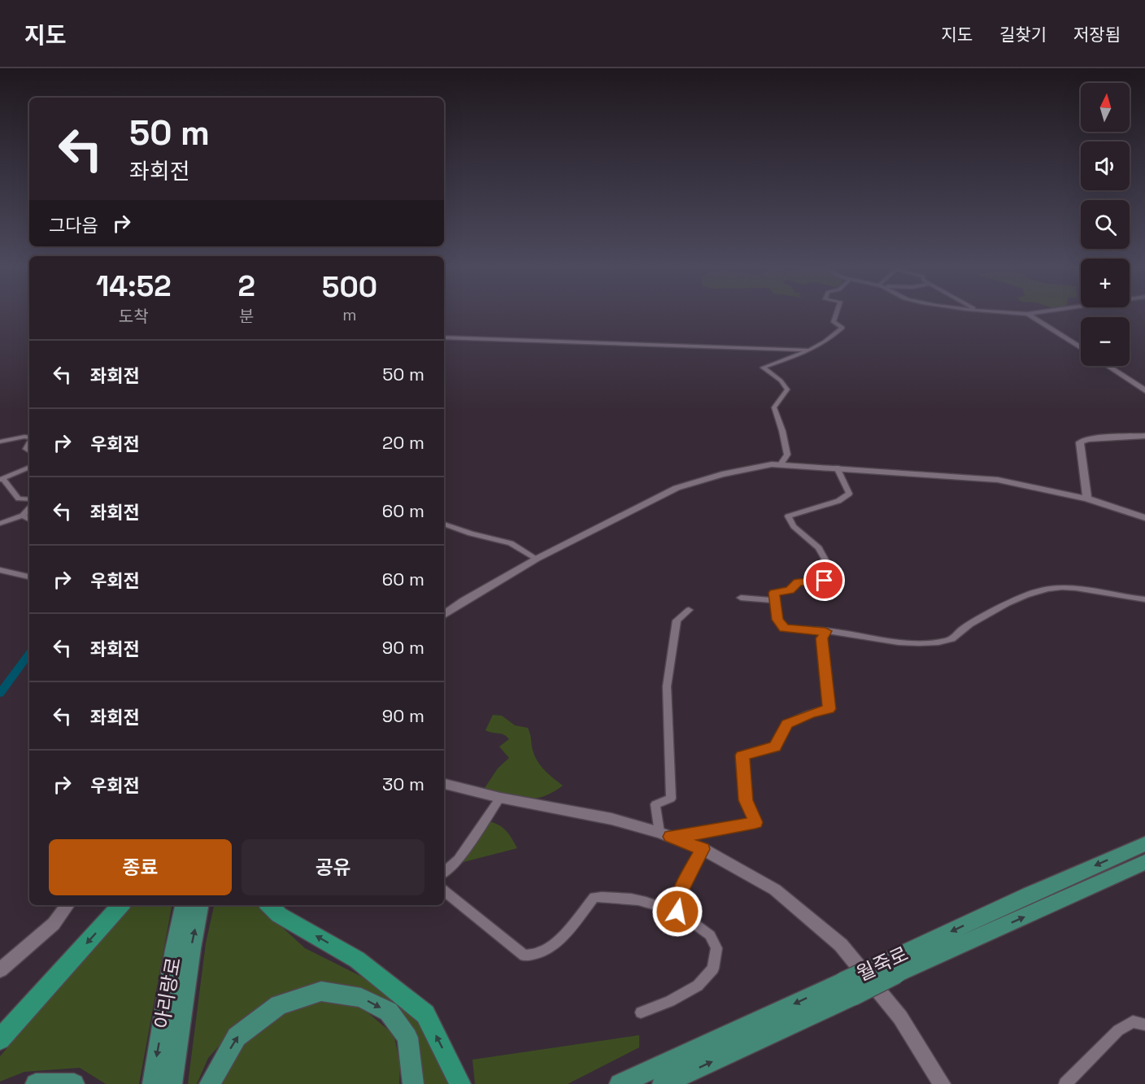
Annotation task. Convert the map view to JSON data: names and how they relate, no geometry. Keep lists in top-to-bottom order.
{
  "streets": {
    "main road": ["월죽로", "아리랑로"]
  },
  "north": "top",
  "page": {
    "header": "지도",
    "nav": ["지도", "길찾기", "저장됨"],
    "map_buttons": ["+", "−"],
    "turn": ["50 m", "좌회전"],
    "then": "그다음",
    "eta": [
      "14:52",
      "도착",
      "2",
      "분",
      "500",
      "m"
    ],
    "list": [
      {
        "name": "좌회전",
        "value": "50 m"
      },
      {
        "name": "우회전",
        "value": "20 m"
      },
      {
        "name": "좌회전",
        "value": "60 m"
      },
      {
        "name": "우회전",
        "value": "60 m"
      },
      {
        "name": "좌회전",
        "value": "90 m"
      },
      {
        "name": "좌회전",
        "value": "90 m"
      },
      {
        "name": "우회전",
        "value": "30 m"
      }
    ],
    "buttons": ["종료", "공유"]
  }
}
